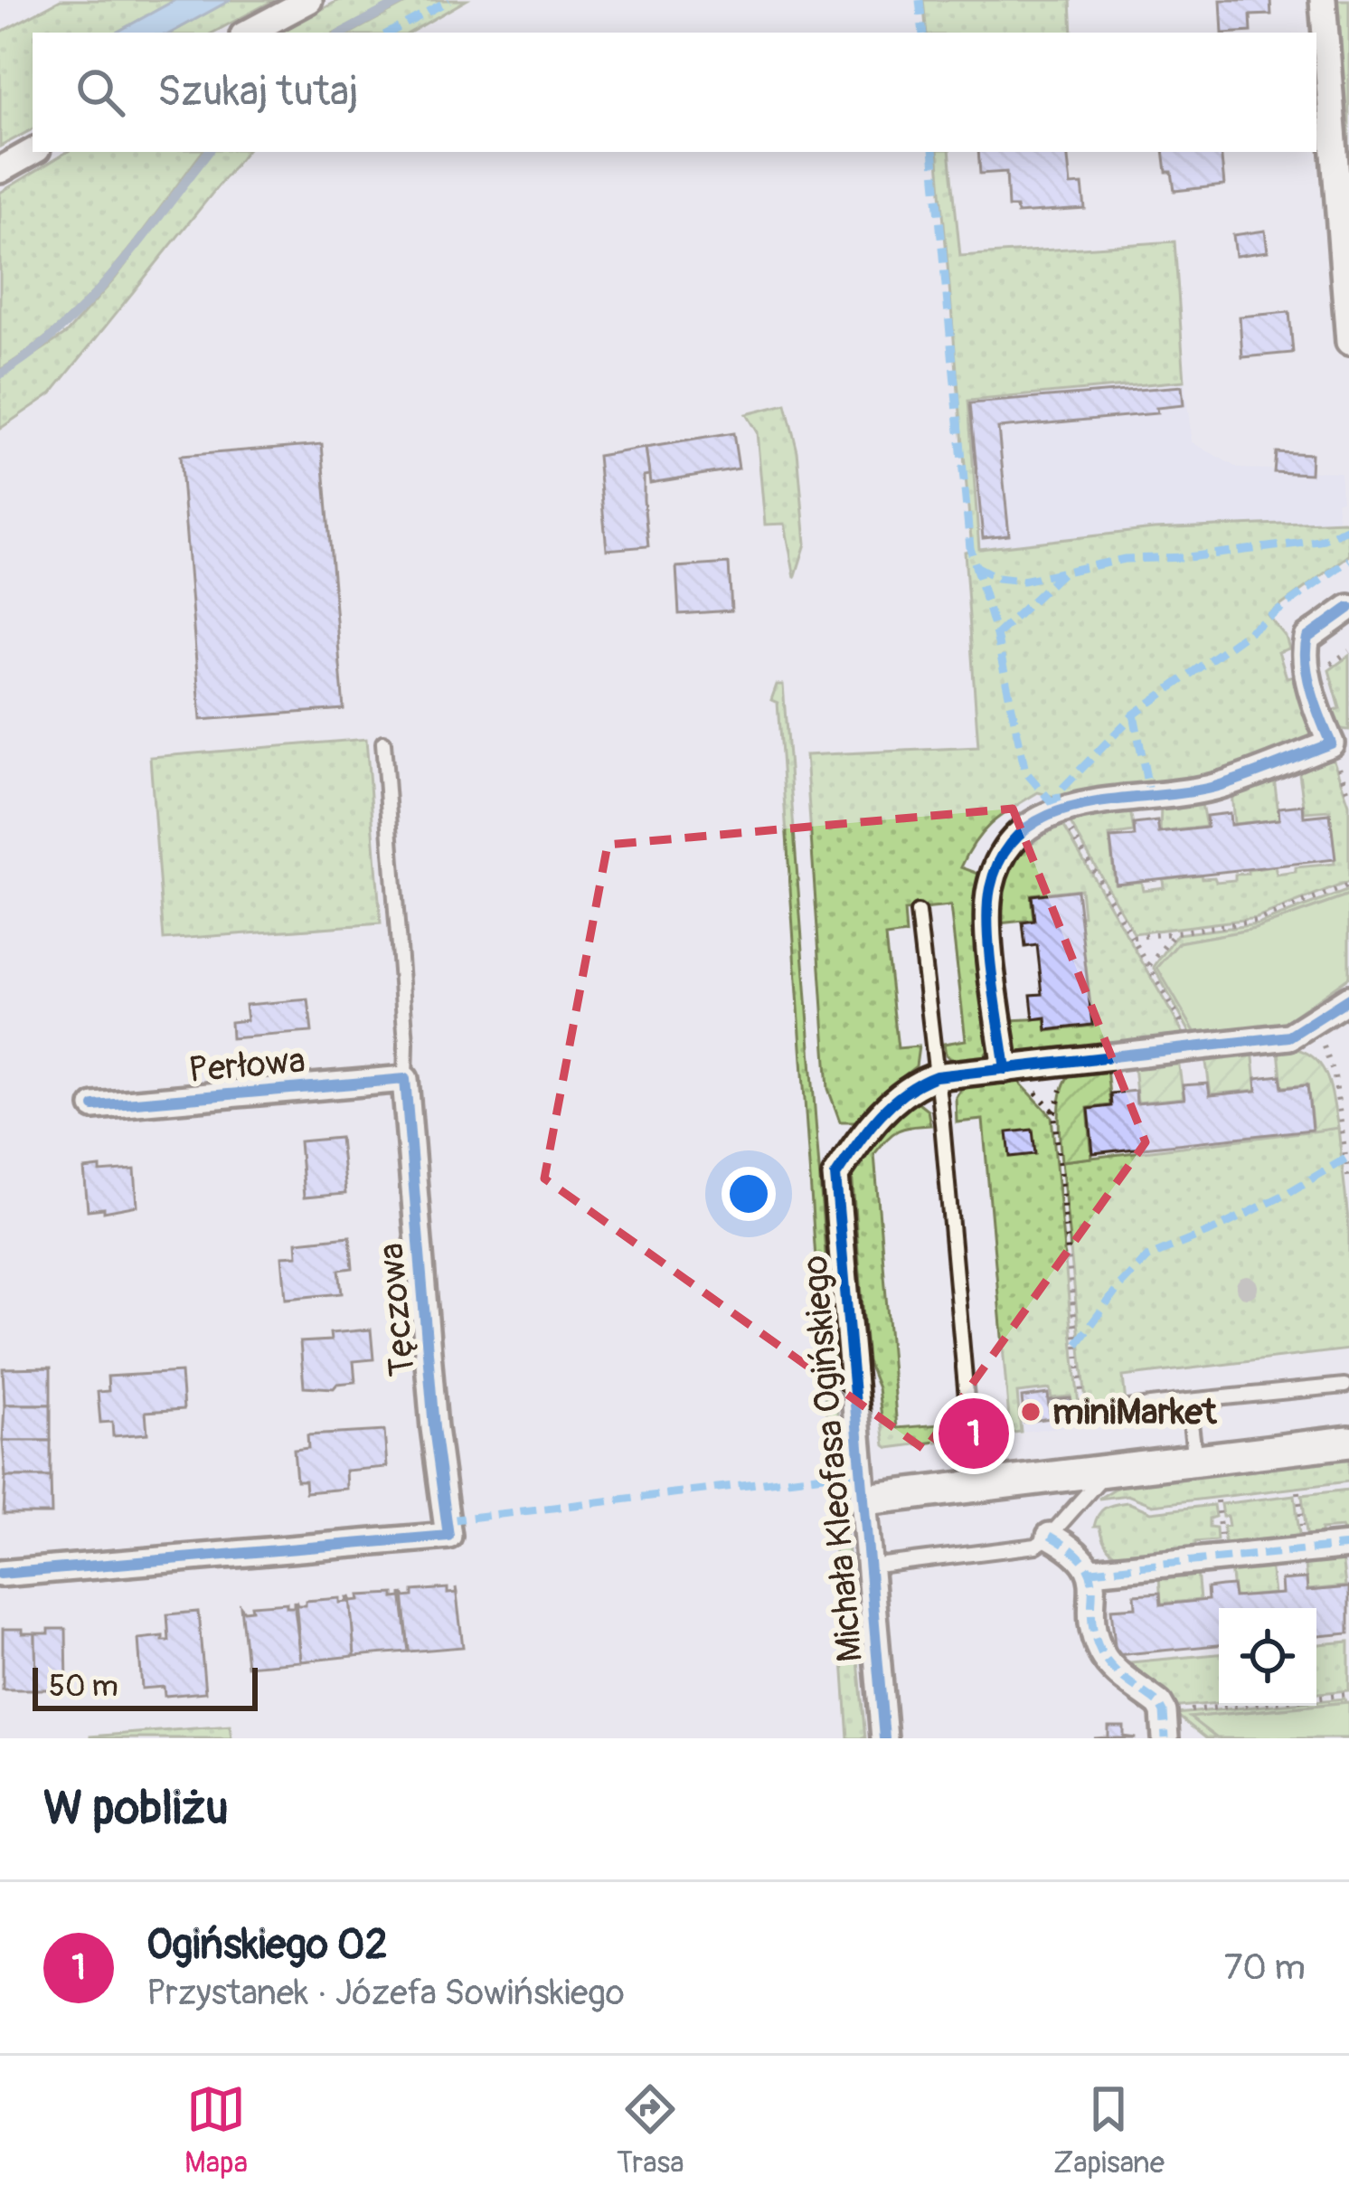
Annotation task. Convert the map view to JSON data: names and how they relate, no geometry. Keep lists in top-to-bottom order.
{
  "streets": {
    "street": ["Perłowa", "Tęczowa", "Michała Kleofasa Ogińskiego"]
  },
  "crossings": [
    ["Perłowa", "Tęczowa"]
  ],
  "places": ["miniMarket"],
  "scale_bar": "50 m",
  "page": {
    "search": "Szukaj tutaj",
    "pins": "1",
    "scale": "50 m",
    "heading": "W pobliżu",
    "list": [
      {
        "mark": "1",
        "name": "Ogińskiego 02",
        "note": "Przystanek · Józefa Sowińskiego",
        "value": "70 m"
      }
    ],
    "nav": ["Mapa", "Trasa", "Zapisane"]
  }
}
